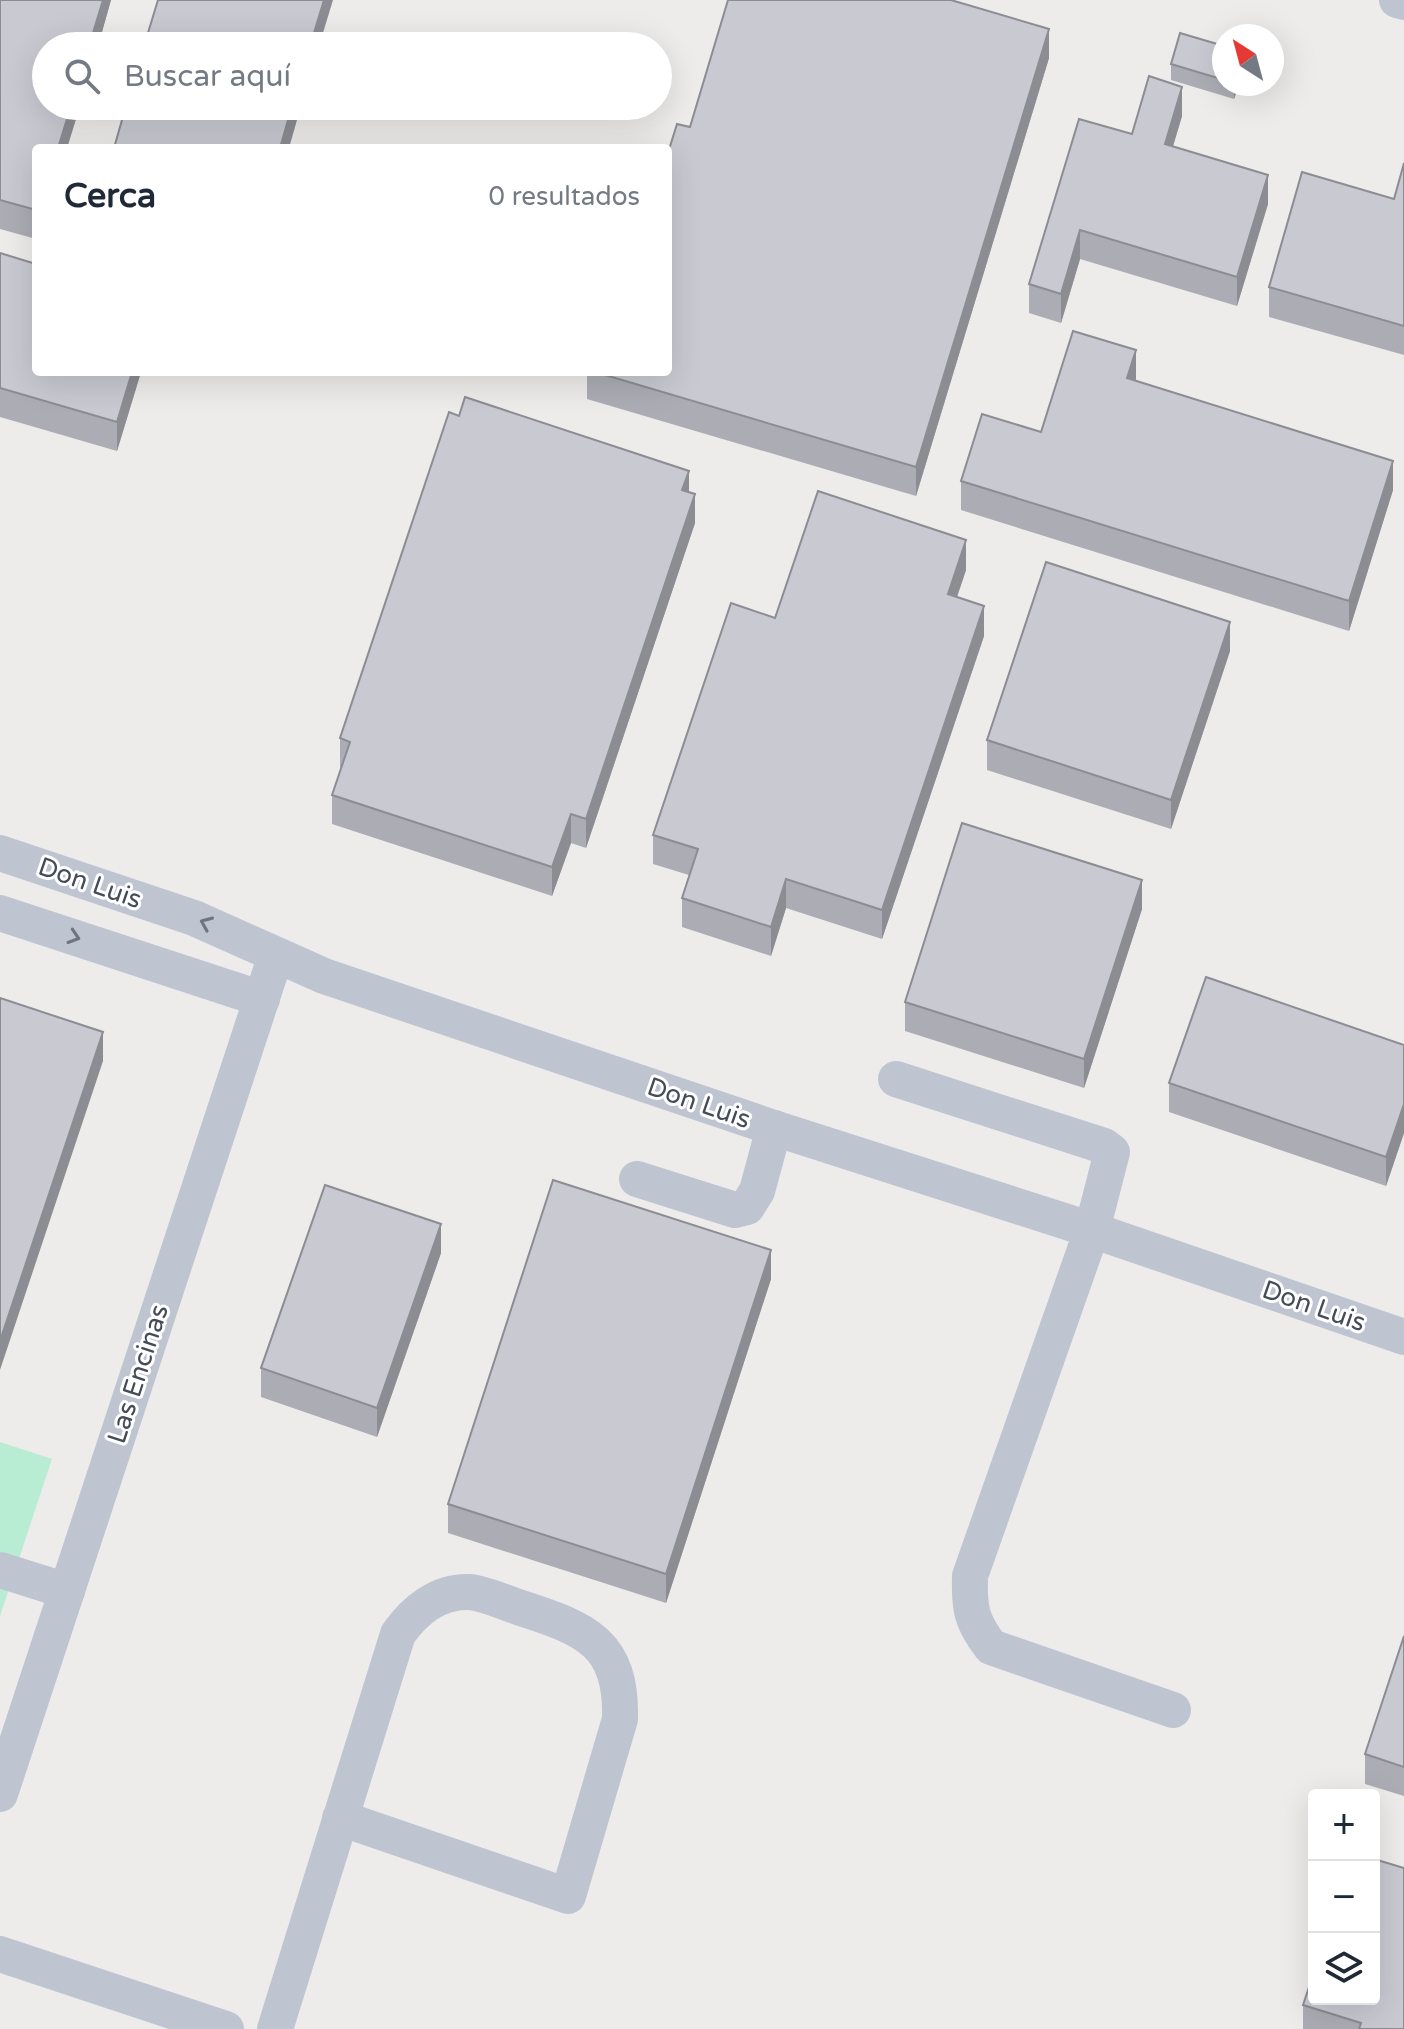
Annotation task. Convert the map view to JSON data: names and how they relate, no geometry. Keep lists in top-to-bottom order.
{
  "streets": {
    "street": ["Don Luis", "Las Encinas"]
  },
  "crossings": [
    ["Don Luis", "Las Encinas"]
  ],
  "north": "top left",
  "page": {
    "search": "Buscar aquí",
    "heading": ["Cerca", "0 resultados"],
    "map_buttons": ["+", "−"]
  }
}
